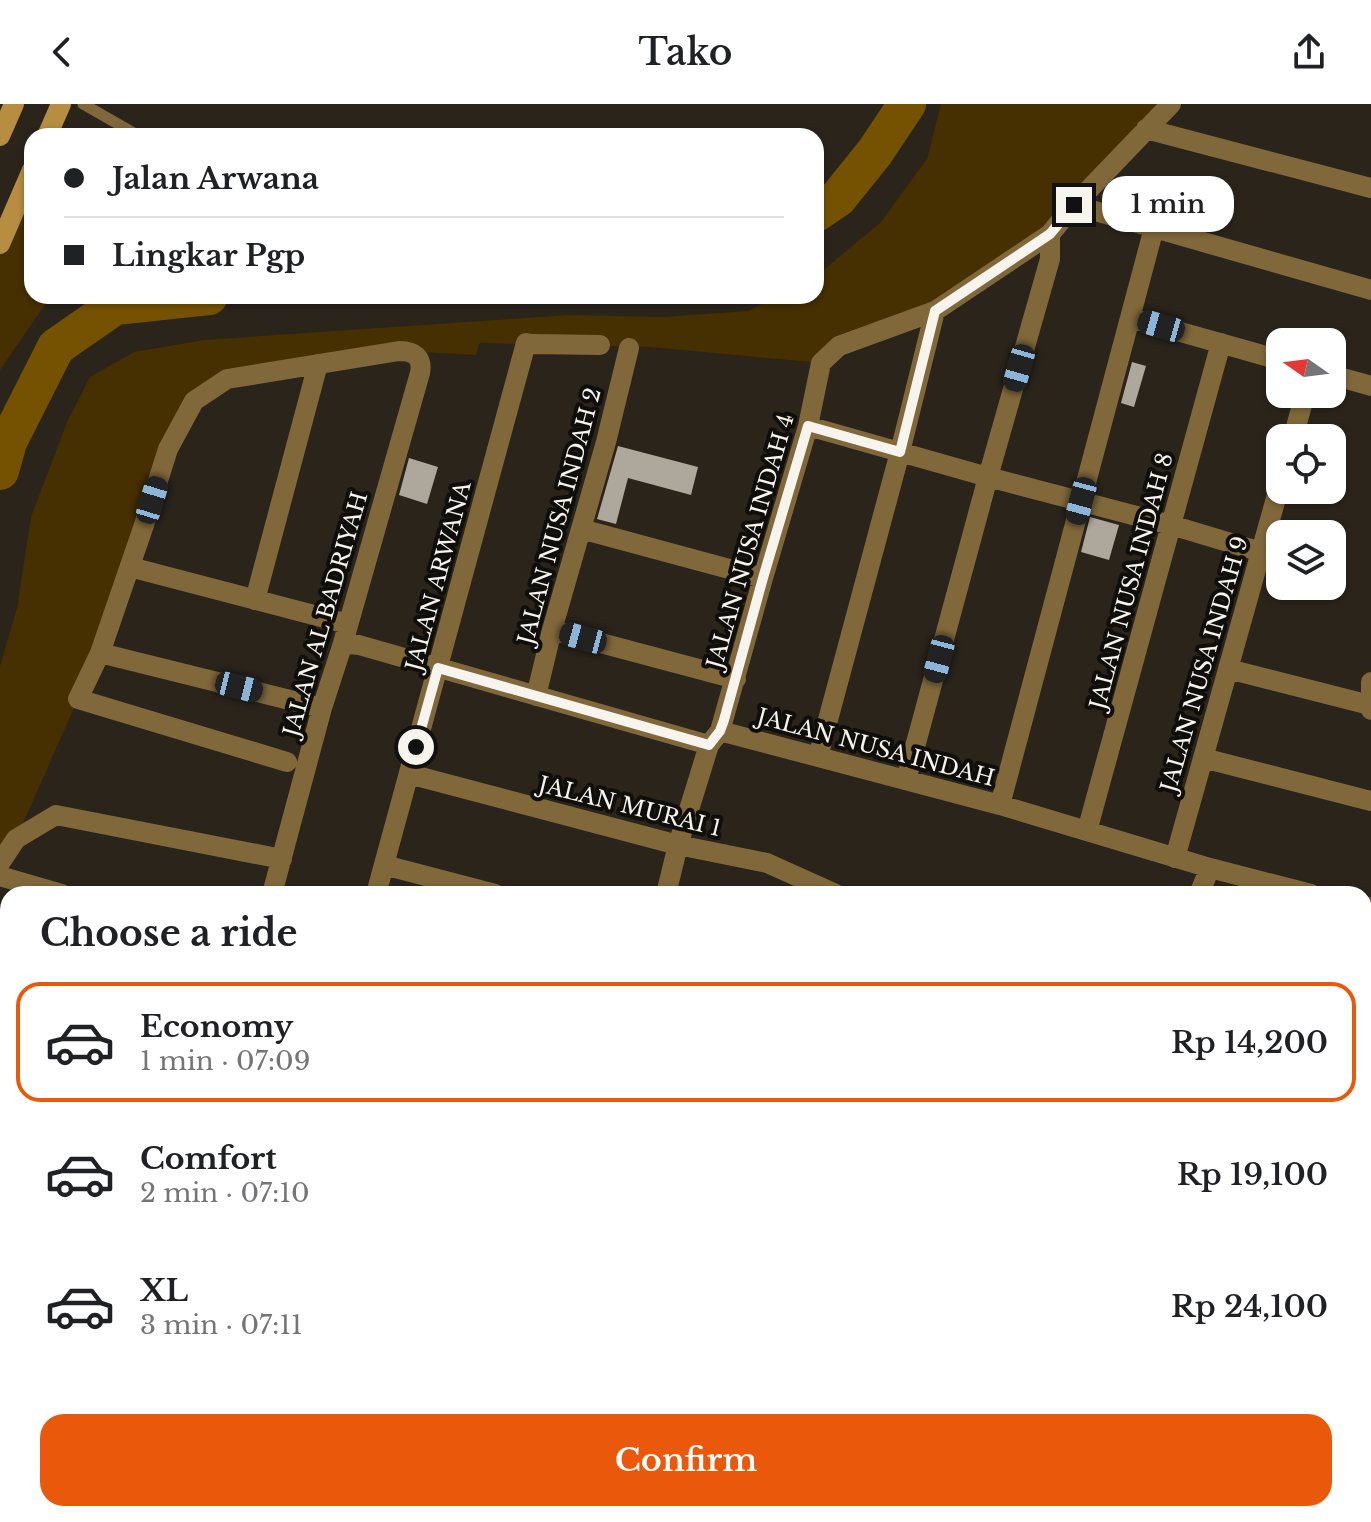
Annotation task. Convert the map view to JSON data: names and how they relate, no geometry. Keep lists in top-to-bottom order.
{
  "streets": {
    "street": [
      "JALAN NUSA INDAH 2",
      "JALAN NUSA INDAH 4",
      "JALAN ARWANA",
      "JALAN NUSA INDAH 8",
      "JALAN AL BADRIYAH",
      "JALAN NUSA INDAH 9",
      "JALAN NUSA INDAH",
      "JALAN MURAI 1"
    ]
  },
  "crossings": [
    ["JALAN NUSA INDAH 2", "JALAN NUSA INDAH"],
    ["JALAN NUSA INDAH 4", "JALAN NUSA INDAH"],
    ["JALAN NUSA INDAH 4", "JALAN MURAI 1"],
    ["JALAN ARWANA", "JALAN NUSA INDAH"],
    ["JALAN ARWANA", "JALAN MURAI 1"],
    ["JALAN NUSA INDAH 8", "JALAN NUSA INDAH"],
    ["JALAN AL BADRIYAH", "JALAN NUSA INDAH"],
    ["JALAN NUSA INDAH 9", "JALAN NUSA INDAH"]
  ],
  "north": "left",
  "page": {
    "header": "Tako",
    "banner": ["Jalan Arwana", "Lingkar Pgp"],
    "bubble": "1 min",
    "heading": "Choose a ride",
    "list": [
      {
        "name": "Economy",
        "note": "1 min · 07:09",
        "value": "Rp 14,200"
      },
      {
        "name": "Comfort",
        "note": "2 min · 07:10",
        "value": "Rp 19,100"
      },
      {
        "name": "XL",
        "note": "3 min · 07:11",
        "value": "Rp 24,100"
      }
    ],
    "buttons": "Confirm"
  }
}
